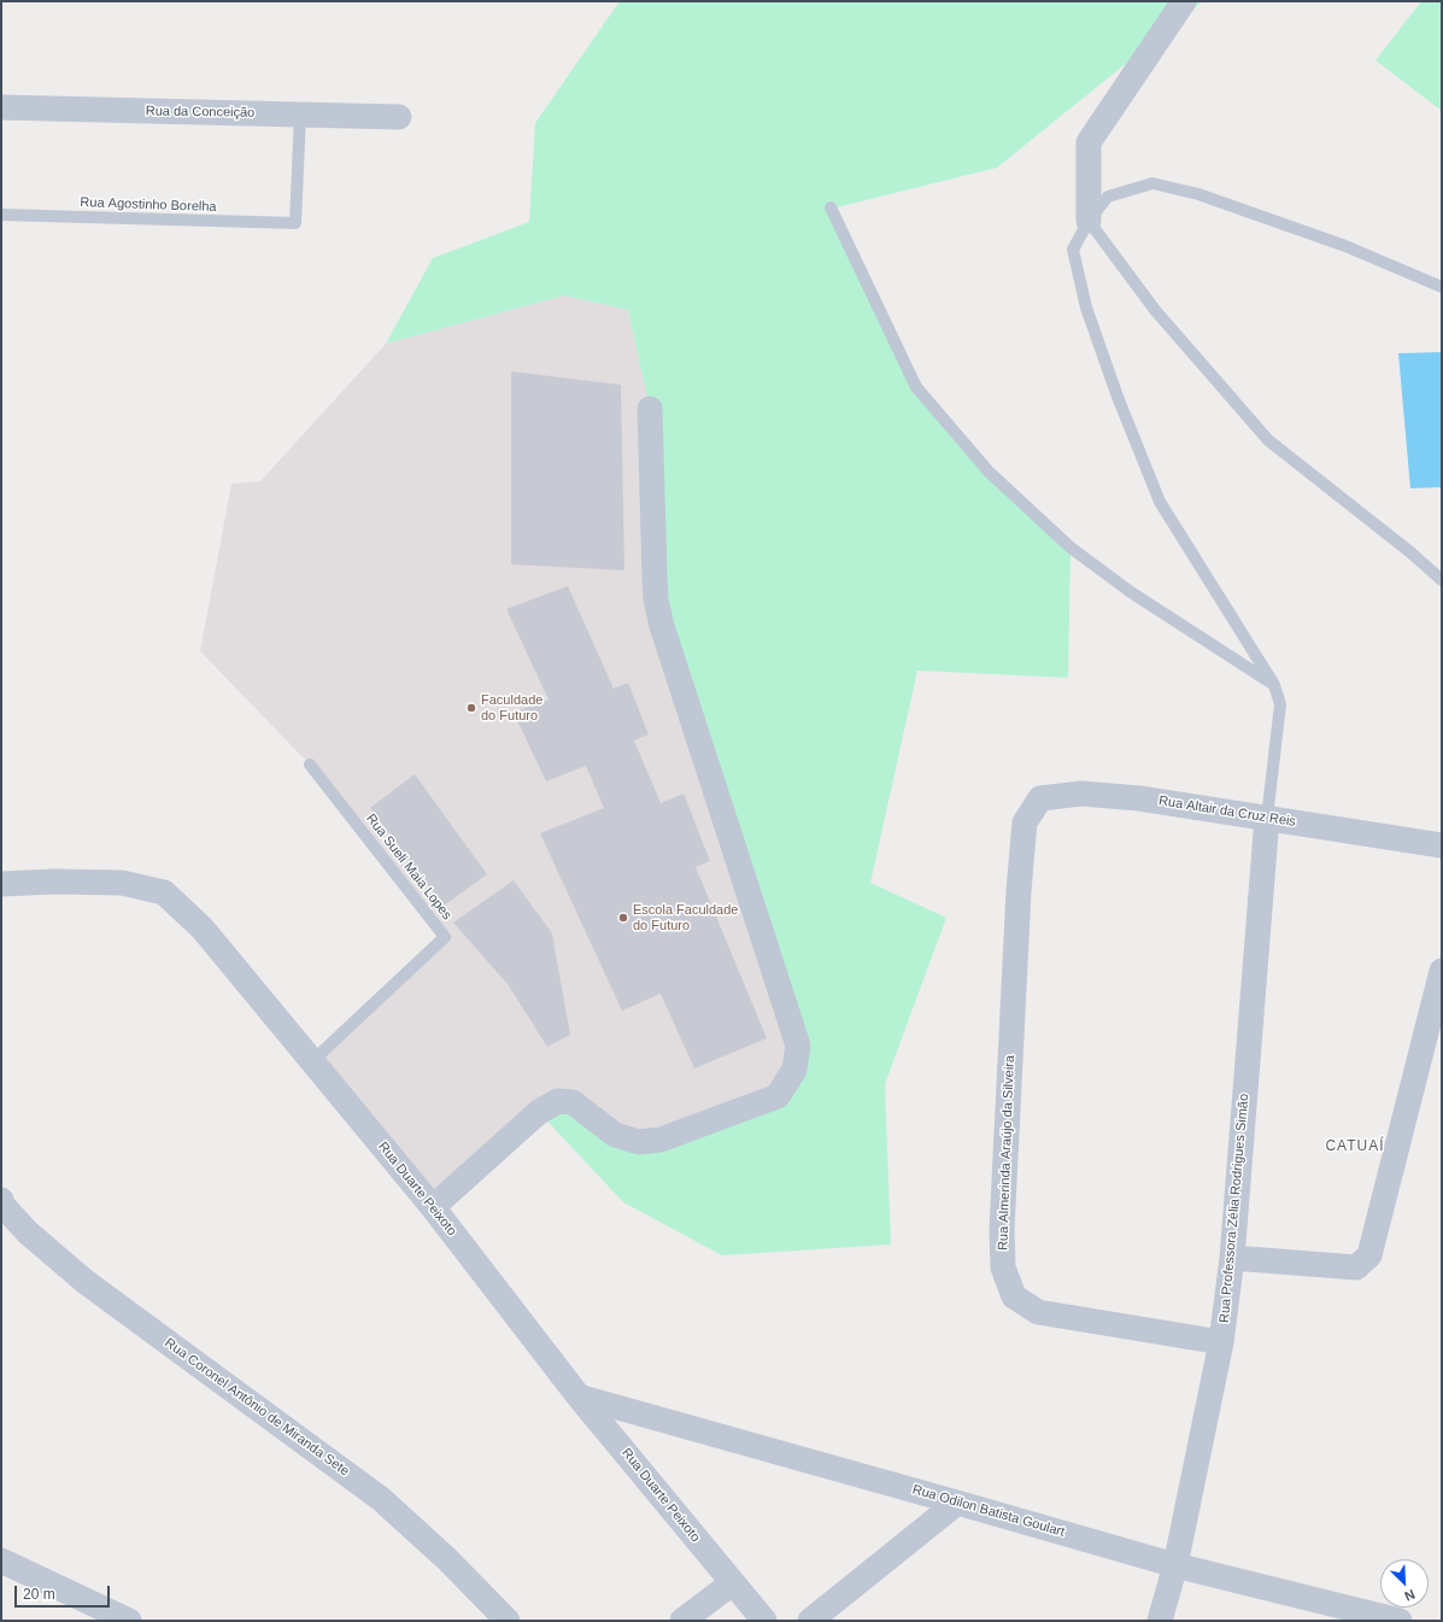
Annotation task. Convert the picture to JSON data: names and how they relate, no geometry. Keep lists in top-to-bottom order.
{
  "streets": {
    "street": [
      "Rua da Conceição",
      "Rua Altair da Cruz Reis",
      "Rua Almerinda Araújo da Silveira",
      "Rua Duarte Peixoto",
      "Rua Professora Zélia Rodrigues Simão",
      "Rua Coronel Antônio de Miranda Sete",
      "Rua Odilon Batista Goulart"
    ],
    "lane": ["Rua Agostinho Borelha", "Rua Sueli Maia Lopes"]
  },
  "crossings": [
    ["Rua da Conceição", "Rua Agostinho Borelha"],
    ["Rua Altair da Cruz Reis", "Rua Almerinda Araújo da Silveira"],
    ["Rua Altair da Cruz Reis", "Rua Professora Zélia Rodrigues Simão"],
    ["Rua Sueli Maia Lopes", "Rua Duarte Peixoto"],
    ["Rua Almerinda Araújo da Silveira", "Rua Professora Zélia Rodrigues Simão"],
    ["Rua Duarte Peixoto", "Rua Odilon Batista Goulart"],
    ["Rua Professora Zélia Rodrigues Simão", "Rua Odilon Batista Goulart"]
  ],
  "districts": ["CATUAÍ"],
  "places": ["Faculdade do Futuro", "Escola Faculdade do Futuro"],
  "scale_bar": "20 m",
  "north": "bottom right"
}
